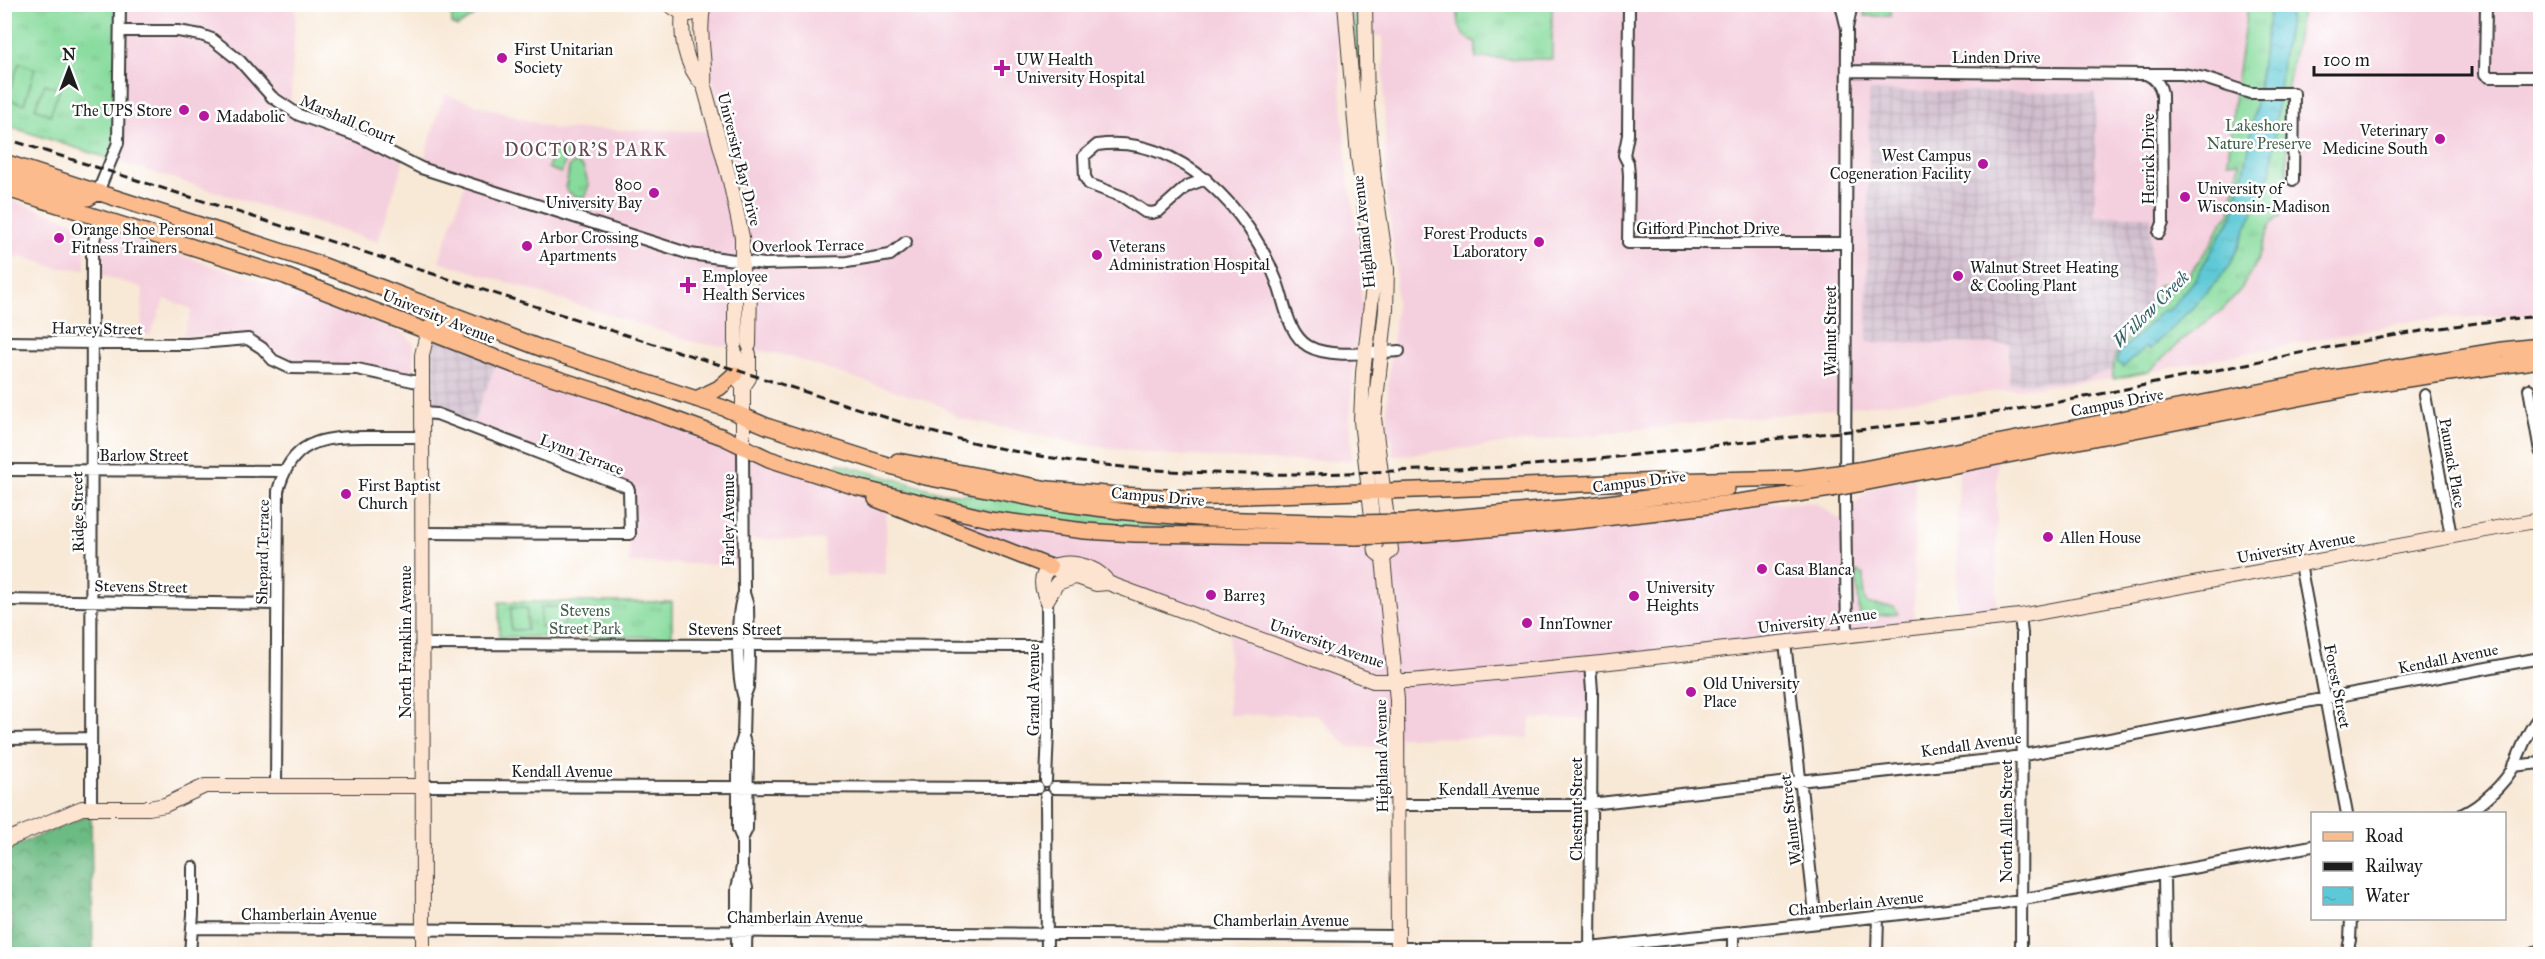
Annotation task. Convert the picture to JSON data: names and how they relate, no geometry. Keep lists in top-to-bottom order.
{
  "streets": {
    "main road": ["University Avenue", "Campus Drive"],
    "street": [
      "Linden Drive",
      "Marshall Court",
      "University Bay Drive",
      "Herrick Drive",
      "Gifford Pinchot Drive",
      "Highland Avenue",
      "Overlook Terrace",
      "Harvey Street",
      "Walnut Street",
      "Lynn Terrace",
      "Barlow Street",
      "Paunack Place",
      "Ridge Street",
      "Farley Avenue",
      "Shepard Terrace",
      "Stevens Street",
      "North Franklin Avenue",
      "Kendall Avenue",
      "Forest Street",
      "Grand Avenue",
      "Chestnut Street",
      "North Allen Street",
      "Chamberlain Avenue"
    ]
  },
  "crossings": [
    ["Linden Drive", "Herrick Drive"],
    ["Linden Drive", "Walnut Street"],
    ["Marshall Court", "University Bay Drive"],
    ["Marshall Court", "Overlook Terrace"],
    ["University Bay Drive", "Overlook Terrace"],
    ["University Bay Drive", "University Avenue"],
    ["University Bay Drive", "Campus Drive"],
    ["University Bay Drive", "Farley Avenue"],
    ["Gifford Pinchot Drive", "Walnut Street"],
    ["Highland Avenue", "University Avenue"],
    ["Highland Avenue", "Kendall Avenue"],
    ["Highland Avenue", "Chamberlain Avenue"],
    ["University Avenue", "Walnut Street"],
    ["University Avenue", "Campus Drive"],
    ["University Avenue", "Paunack Place"],
    ["University Avenue", "Ridge Street"],
    ["University Avenue", "Farley Avenue"],
    ["University Avenue", "North Franklin Avenue"],
    ["University Avenue", "Forest Street"],
    ["University Avenue", "Chestnut Street"],
    ["University Avenue", "North Allen Street"],
    ["Harvey Street", "Ridge Street"],
    ["Harvey Street", "North Franklin Avenue"],
    ["Walnut Street", "Kendall Avenue"],
    ["Walnut Street", "Chamberlain Avenue"],
    ["Lynn Terrace", "North Franklin Avenue"],
    ["Barlow Street", "Ridge Street"],
    ["Barlow Street", "Shepard Terrace"],
    ["Ridge Street", "Stevens Street"],
    ["Ridge Street", "Kendall Avenue"],
    ["Farley Avenue", "Stevens Street"],
    ["Farley Avenue", "Kendall Avenue"],
    ["Farley Avenue", "Chamberlain Avenue"],
    ["Shepard Terrace", "Stevens Street"],
    ["Shepard Terrace", "Kendall Avenue"],
    ["Stevens Street", "North Franklin Avenue"],
    ["Stevens Street", "Grand Avenue"],
    ["North Franklin Avenue", "Kendall Avenue"],
    ["North Franklin Avenue", "Chamberlain Avenue"],
    ["Kendall Avenue", "Forest Street"],
    ["Kendall Avenue", "Grand Avenue"],
    ["Kendall Avenue", "Chestnut Street"],
    ["Kendall Avenue", "North Allen Street"],
    ["Grand Avenue", "Chamberlain Avenue"],
    ["Chestnut Street", "Chamberlain Avenue"],
    ["North Allen Street", "Chamberlain Avenue"]
  ],
  "districts": ["DOCTOR'S PARK"],
  "water": ["Willow Creek"],
  "parks": ["Lakeshore Nature Preserve", "Stevens Street Park"],
  "places": {
    "other": [
      "First Unitarian Society",
      "The UPS Store",
      "Madabolic",
      "Veterinary Medicine South",
      "West Campus Cogeneration Facility",
      "800 University Bay",
      "University of Wisconsin-Madison",
      "Orange Shoe Personal Fitness Trainers",
      "Forest Products Laboratory",
      "Arbor Crossing Apartments",
      "Veterans Administration Hospital",
      "Walnut Street Heating & Cooling Plant",
      "First Baptist Church",
      "Allen House",
      "Casa Blanca",
      "Barre3",
      "University Heights",
      "InnTowner",
      "Old University Place"
    ],
    "health": ["UW Health University Hospital", "Employee Health Services"]
  },
  "legend": ["Road", "Railway", "Water"],
  "scale_bar": "100 m",
  "north": "top"
}
